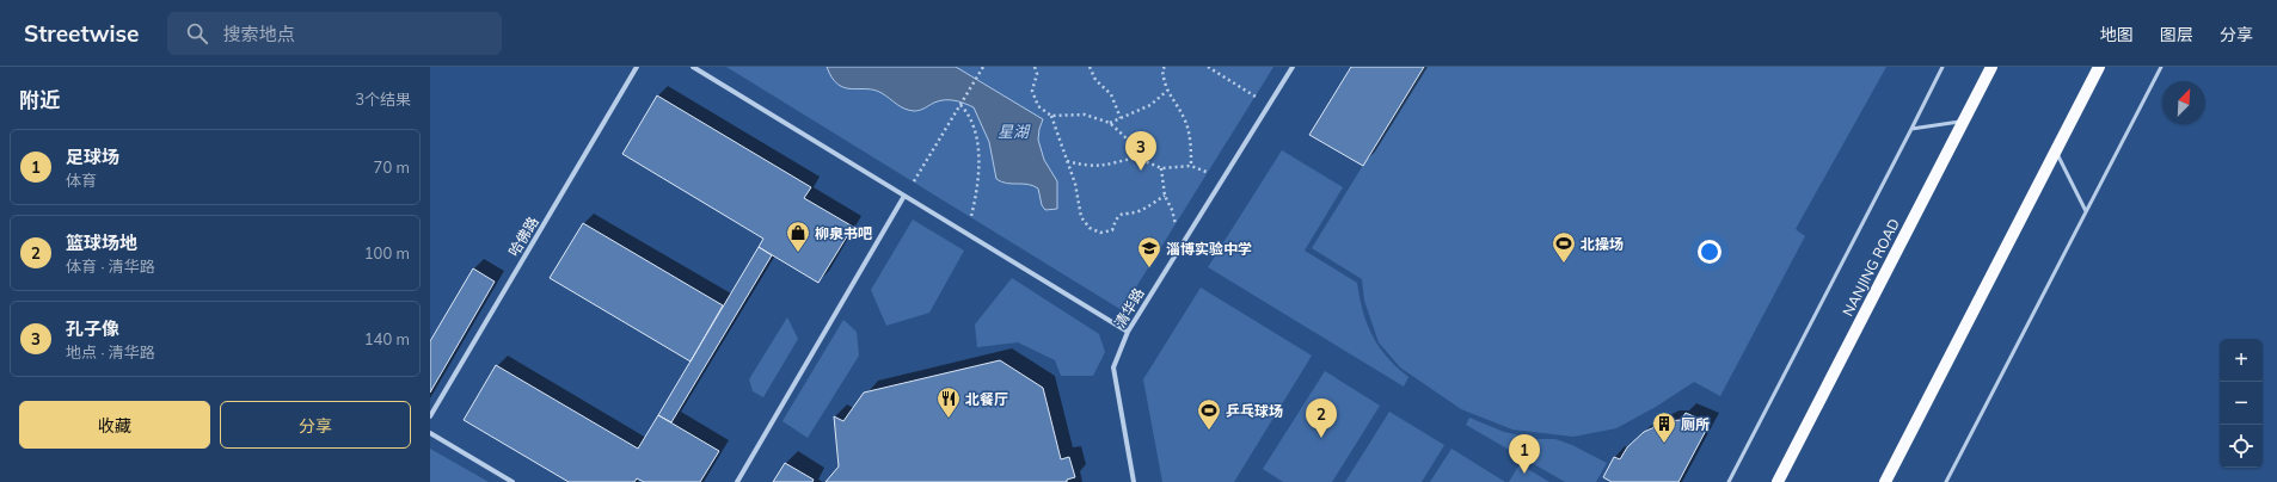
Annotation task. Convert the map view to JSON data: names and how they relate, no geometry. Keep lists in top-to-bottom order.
{
  "streets": {
    "main road": ["NANJING ROAD"],
    "street": ["哈佛路", "清华路"]
  },
  "water": ["星湖"],
  "places": {
    "shop": ["柳泉书吧"],
    "sports": ["北操场", "乒乓球场"],
    "school or university": ["淄博实验中学"],
    "restaurant": ["北餐厅"],
    "building": ["厕所"]
  },
  "north": "top right",
  "page": {
    "header": "Streetwise",
    "search": "搜索地点",
    "nav": ["地图", "图层", "分享"],
    "heading": ["附近", "3个结果"],
    "list": [
      {
        "mark": "1",
        "name": "足球场",
        "note": "体育",
        "value": "70 m"
      },
      {
        "mark": "2",
        "name": "篮球场地",
        "note": "体育 · 清华路",
        "value": "100 m"
      },
      {
        "mark": "3",
        "name": "孔子像",
        "note": "地点 · 清华路",
        "value": "140 m"
      }
    ],
    "pins": ["3", "2", "1"],
    "map_buttons": ["+", "−"],
    "buttons": ["收藏", "分享"]
  }
}
